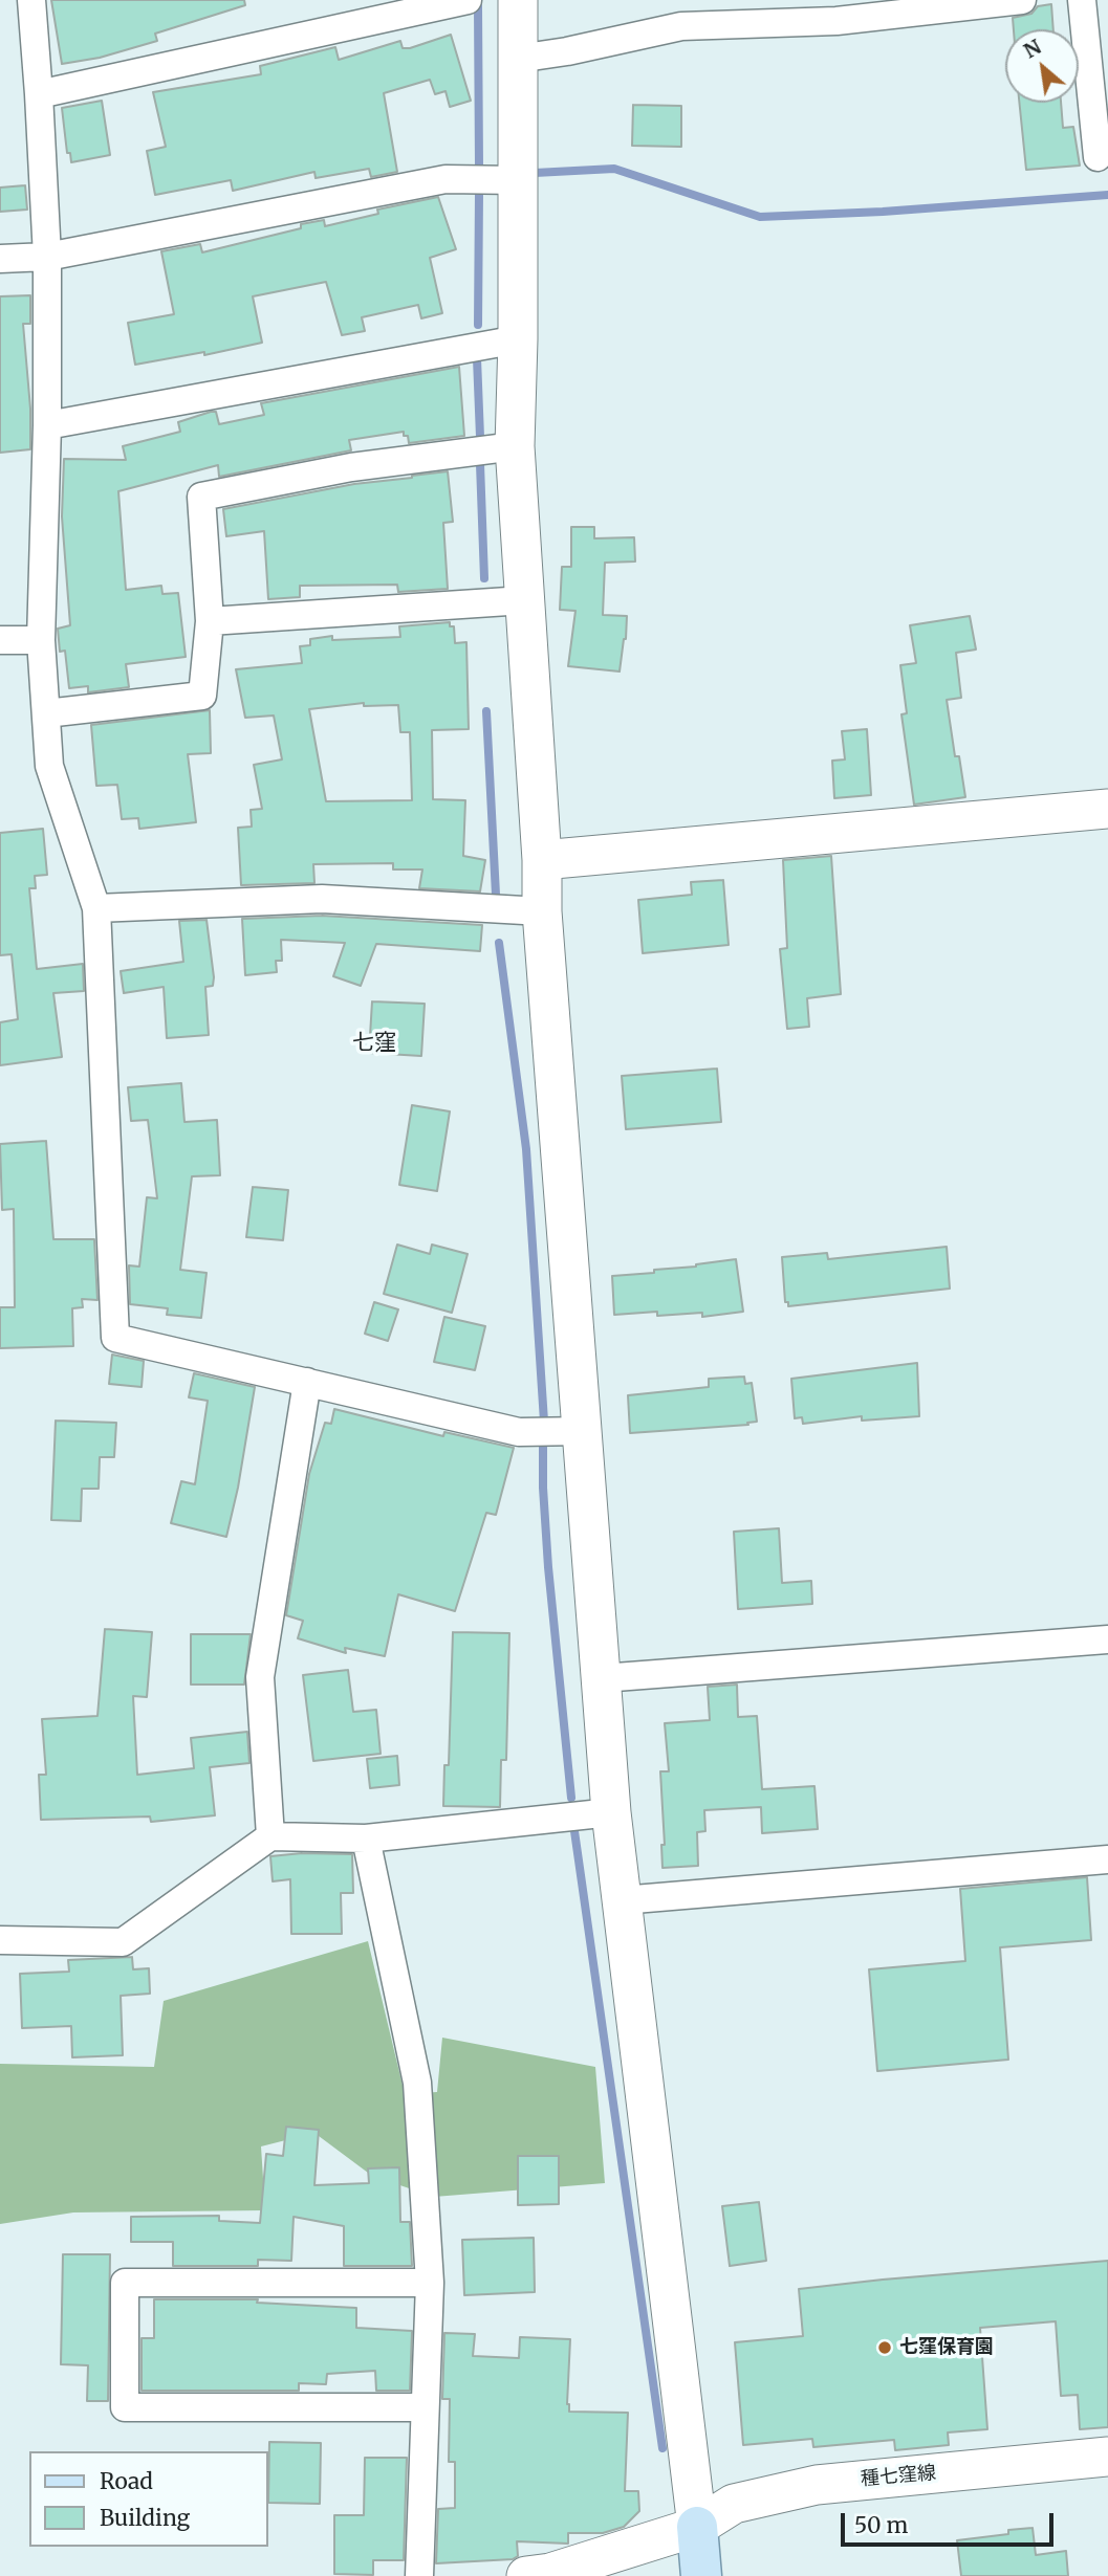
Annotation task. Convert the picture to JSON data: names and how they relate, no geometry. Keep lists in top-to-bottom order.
{
  "streets": {
    "street": ["種七窪線"]
  },
  "districts": ["七窪"],
  "places": ["七窪保育園"],
  "legend": ["Road", "Building"],
  "scale_bar": "50 m",
  "north": "top left"
}
